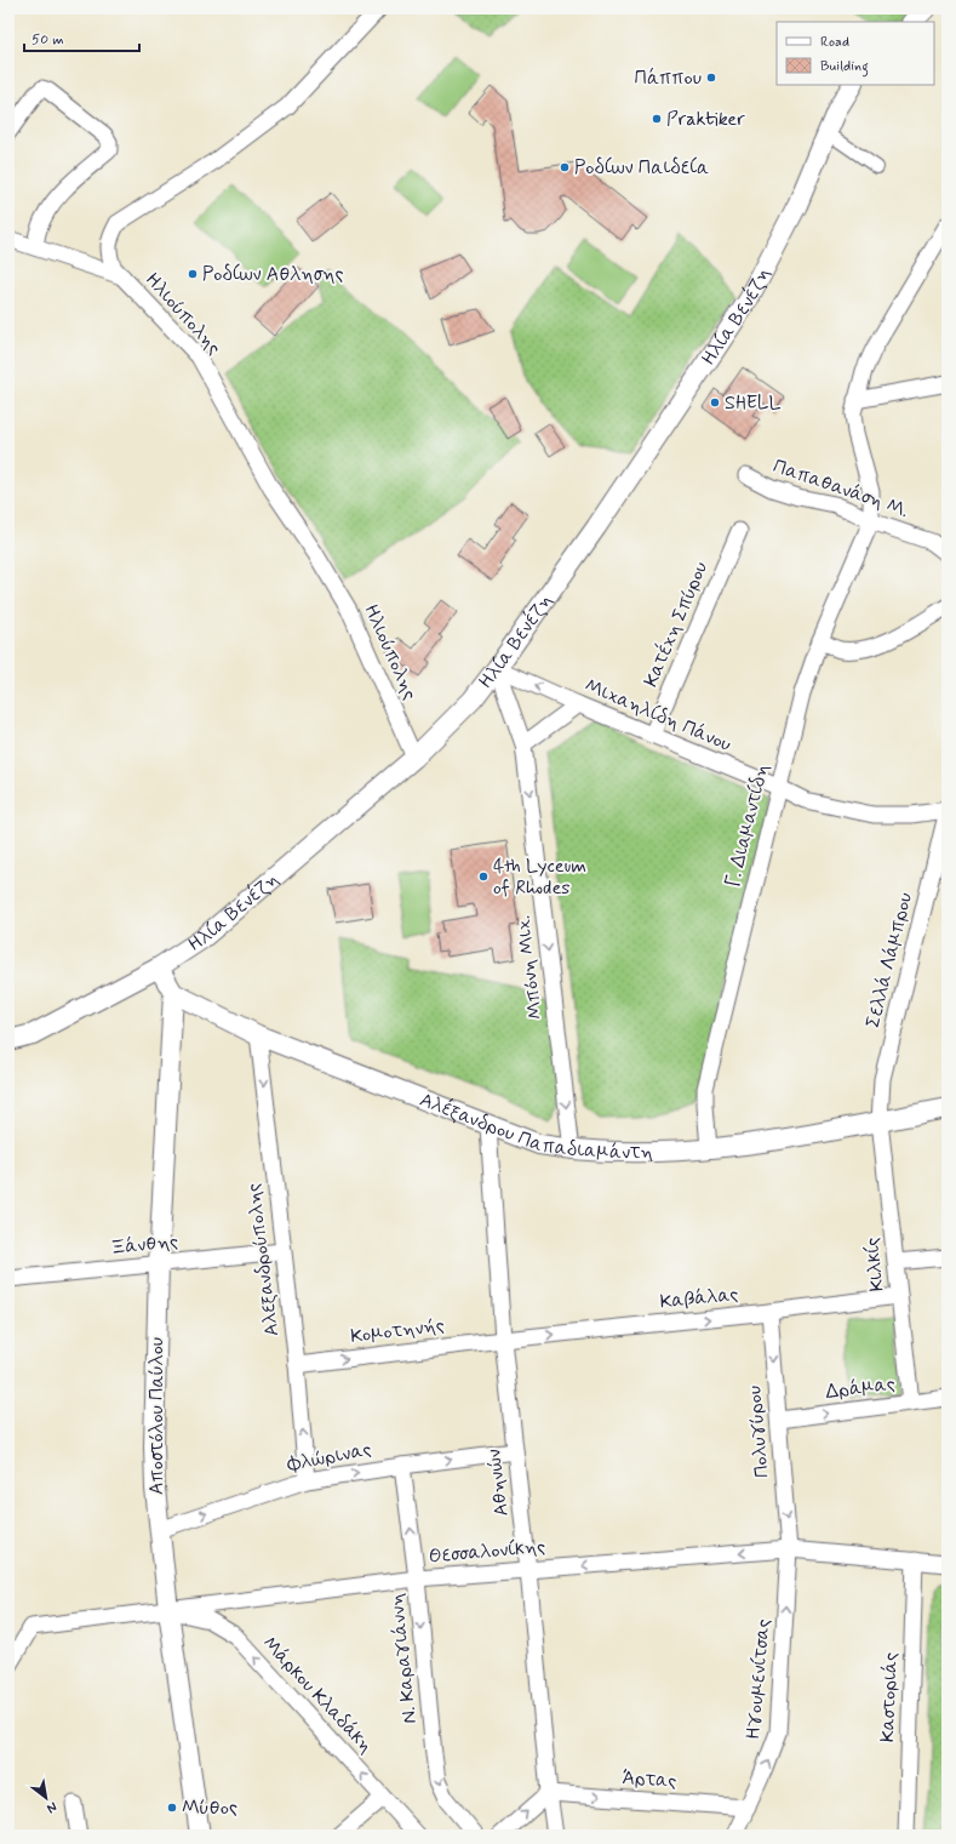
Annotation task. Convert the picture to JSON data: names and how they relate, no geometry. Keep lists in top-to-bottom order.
{
  "streets": {
    "street": [
      "Ηλιούπολης",
      "Ηλία Βενέζη",
      "Παπαθανάση Μ.",
      "Κατέχη Σπύρου",
      "Μιχαηλίδη Πάνου",
      "Γ. Διαμαντίδη",
      "Σελλά Λάμπρου",
      "Μπόνη Μιχ.",
      "Αλέξανδρου Παπαδιαμάντη",
      "Ξάνθης",
      "Αλεξανδρούπολης",
      "Κιλκίς",
      "Καβάλας",
      "Κομοτηνής",
      "Δράμας",
      "Αποστόλου Παύλου",
      "Πολυγύρου",
      "Φλώρινας",
      "Αθηνών",
      "Θεσσαλονίκης",
      "Ν. Καραγιάννη",
      "Ηγουμενίτσας",
      "Μάρκου Κλαδάκη",
      "Καστοριάς",
      "Άρτας"
    ]
  },
  "crossings": [
    ["Ηλιούπολης", "Ηλία Βενέζη"],
    ["Ηλία Βενέζη", "Μιχαηλίδη Πάνου"],
    ["Ηλία Βενέζη", "Μπόνη Μιχ."],
    ["Παπαθανάση Μ.", "Γ. Διαμαντίδη"],
    ["Κατέχη Σπύρου", "Μιχαηλίδη Πάνου"],
    ["Μιχαηλίδη Πάνου", "Γ. Διαμαντίδη"],
    ["Μιχαηλίδη Πάνου", "Σελλά Λάμπρου"],
    ["Μιχαηλίδη Πάνου", "Μπόνη Μιχ."],
    ["Γ. Διαμαντίδη", "Αλέξανδρου Παπαδιαμάντη"],
    ["Σελλά Λάμπρου", "Αλέξανδρου Παπαδιαμάντη"],
    ["Σελλά Λάμπρου", "Κιλκίς"],
    ["Μπόνη Μιχ.", "Αλέξανδρου Παπαδιαμάντη"],
    ["Αλέξανδρου Παπαδιαμάντη", "Αλεξανδρούπολης"],
    ["Αλέξανδρου Παπαδιαμάντη", "Κιλκίς"],
    ["Αλέξανδρου Παπαδιαμάντη", "Αποστόλου Παύλου"],
    ["Αλέξανδρου Παπαδιαμάντη", "Αθηνών"],
    ["Ξάνθης", "Αλεξανδρούπολης"],
    ["Ξάνθης", "Αποστόλου Παύλου"],
    ["Αλεξανδρούπολης", "Κομοτηνής"],
    ["Αλεξανδρούπολης", "Φλώρινας"],
    ["Κιλκίς", "Καβάλας"],
    ["Κιλκίς", "Δράμας"],
    ["Καβάλας", "Κομοτηνής"],
    ["Καβάλας", "Πολυγύρου"],
    ["Καβάλας", "Αθηνών"],
    ["Κομοτηνής", "Αθηνών"],
    ["Δράμας", "Πολυγύρου"],
    ["Αποστόλου Παύλου", "Φλώρινας"],
    ["Αποστόλου Παύλου", "Θεσσαλονίκης"],
    ["Αποστόλου Παύλου", "Μάρκου Κλαδάκη"],
    ["Πολυγύρου", "Θεσσαλονίκης"],
    ["Πολυγύρου", "Ηγουμενίτσας"],
    ["Φλώρινας", "Αθηνών"],
    ["Φλώρινας", "Ν. Καραγιάννη"],
    ["Αθηνών", "Θεσσαλονίκης"],
    ["Αθηνών", "Άρτας"],
    ["Θεσσαλονίκης", "Ν. Καραγιάννη"],
    ["Θεσσαλονίκης", "Ηγουμενίτσας"],
    ["Θεσσαλονίκης", "Μάρκου Κλαδάκη"],
    ["Θεσσαλονίκης", "Καστοριάς"],
    ["Ηγουμενίτσας", "Άρτας"]
  ],
  "one_way": [
    "Μπόνη Μιχ.",
    "Καβάλας",
    "Κομοτηνής",
    "Δράμας",
    "Πολυγύρου",
    "Φλώρινας",
    "Ηγουμενίτσας",
    "Μάρκου Κλαδάκη",
    "Άρτας"
  ],
  "places": [
    "Πάππου",
    "Praktiker",
    "Ροδίων Παιδεία",
    "Ροδίων Αθλησης",
    "SHELL",
    "4th Lyceum of Rhodes",
    "Μύθος"
  ],
  "legend": ["Road", "Building"],
  "scale_bar": "50 m",
  "north": "bottom right"
}
